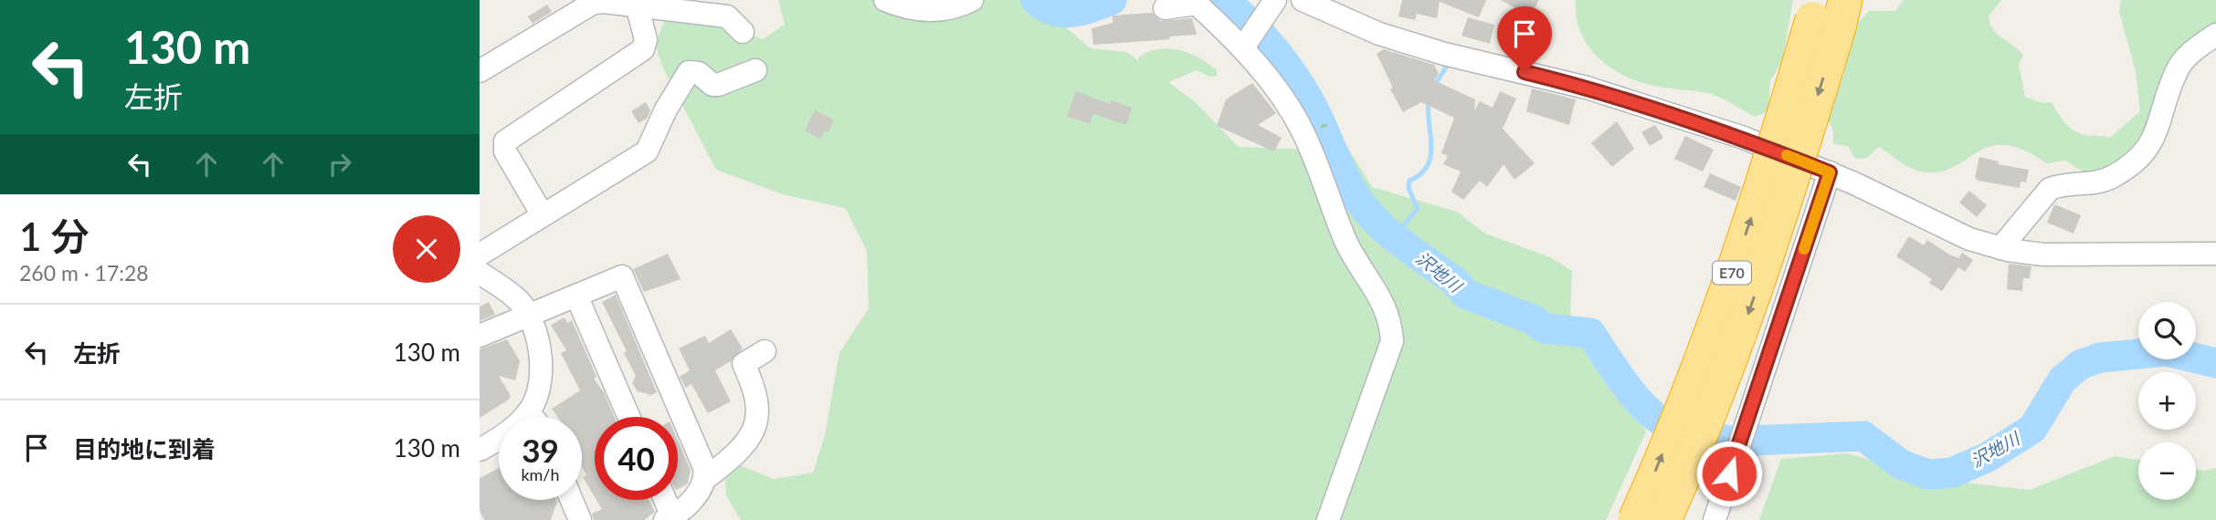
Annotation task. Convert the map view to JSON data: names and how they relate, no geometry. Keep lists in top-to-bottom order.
{
  "streets": {
    "highway": ["E70"]
  },
  "water": ["沢地川"],
  "page": {
    "turn": ["130 m", "左折"],
    "heading": ["1 分", "260 m · 17:28"],
    "map_buttons": ["+", "−"],
    "list": [
      {
        "name": "左折",
        "value": "130 m"
      },
      {
        "name": "目的地に到着",
        "value": "130 m"
      }
    ],
    "speed": "39 km/h",
    "limit": "40"
  }
}
